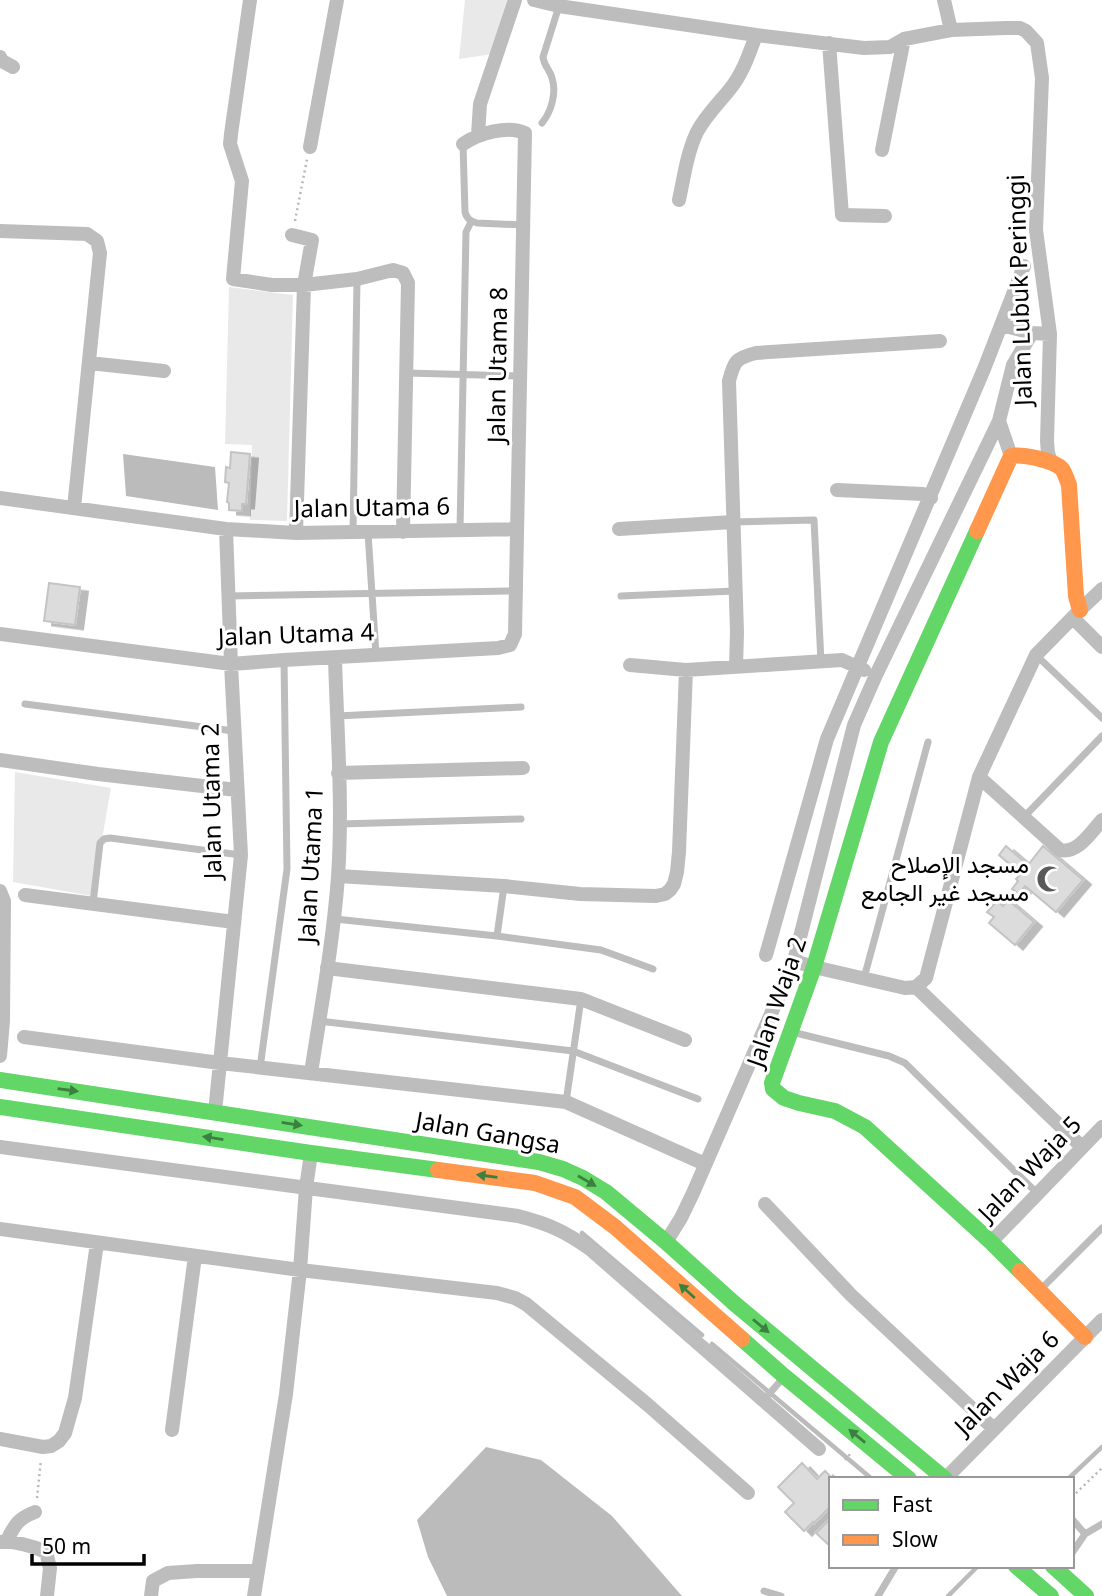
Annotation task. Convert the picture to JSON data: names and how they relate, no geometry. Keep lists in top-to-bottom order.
{
  "streets": {
    "main road": ["Jalan Waja 2", "Jalan Gangsa"],
    "street": [
      "Jalan Lubuk Peringgi",
      "Jalan Utama 8",
      "Jalan Utama 6",
      "Jalan Utama 4",
      "Jalan Utama 2",
      "Jalan Utama 1",
      "Jalan Waja 5",
      "Jalan Waja 6"
    ]
  },
  "crossings": [
    ["Jalan Utama 8", "Jalan Utama 6"],
    ["Jalan Utama 8", "Jalan Utama 4"],
    ["Jalan Utama 6", "Jalan Utama 2"],
    ["Jalan Utama 4", "Jalan Utama 2"],
    ["Jalan Utama 4", "Jalan Utama 1"],
    ["Jalan Utama 2", "Jalan Gangsa"],
    ["Jalan Waja 2", "Jalan Waja 5"],
    ["Jalan Waja 2", "Jalan Waja 6"]
  ],
  "places": {
    "mosque": ["مسجد الإصلاح مسجد غير الجامع"]
  },
  "legend": ["Fast", "Slow"],
  "scale_bar": "50 m"
}
